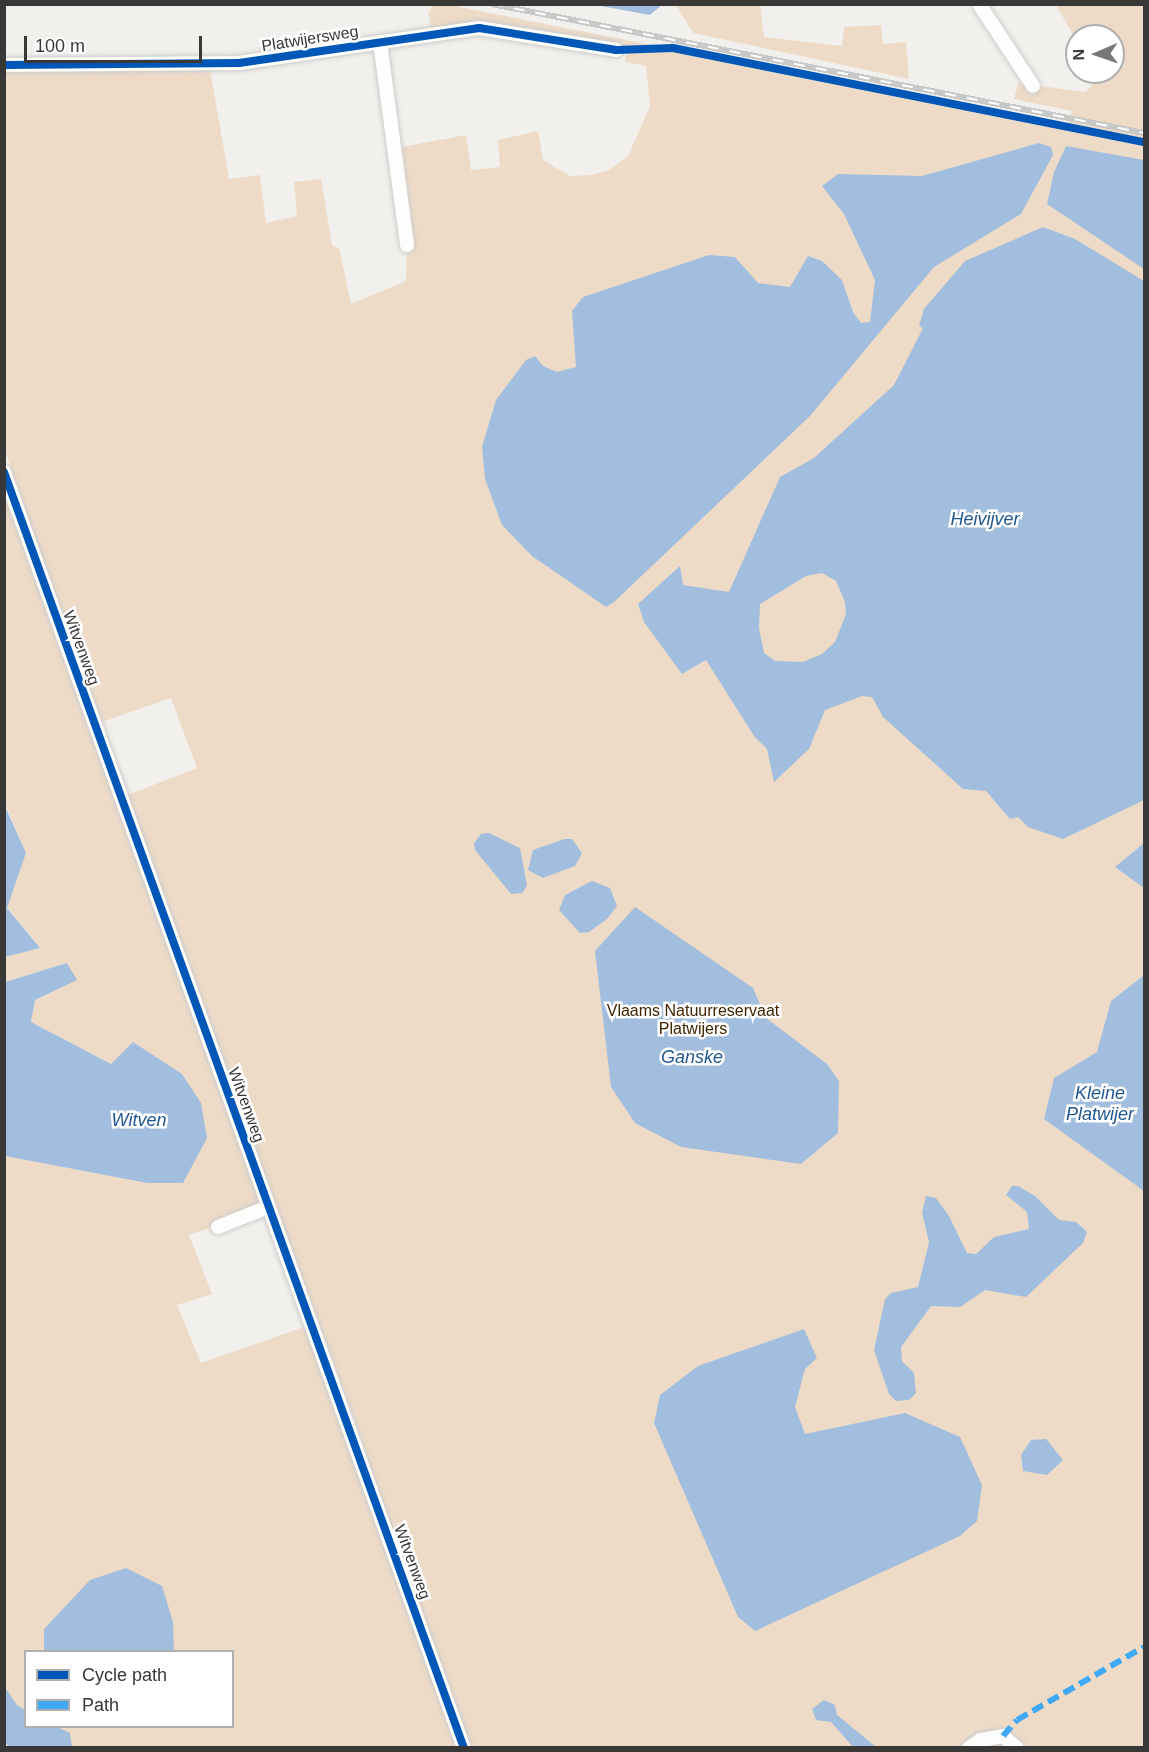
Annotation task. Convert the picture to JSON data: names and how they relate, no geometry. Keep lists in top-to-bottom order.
{
  "streets": {
    "street": ["Platwijersweg", "Witvenweg"]
  },
  "water": [
    "Heivijver",
    "Ganske",
    "Kleine Platwijer",
    "Witven"
  ],
  "parks": ["Vlaams Natuurreservaat Platwijers"],
  "legend": ["Cycle path", "Path"],
  "scale_bar": "100 m",
  "north": "left"
}
